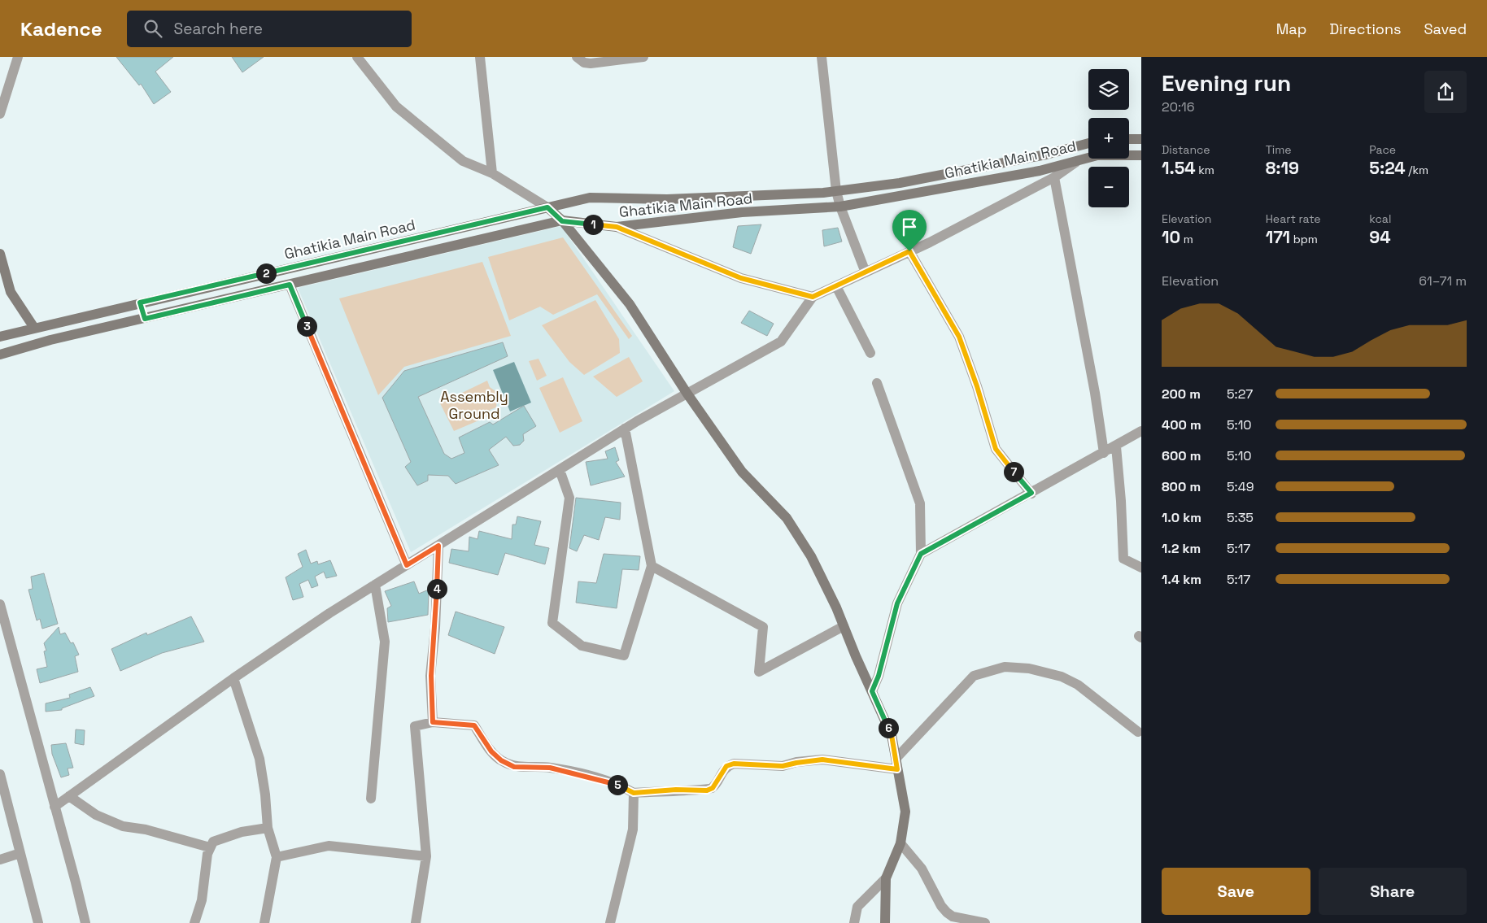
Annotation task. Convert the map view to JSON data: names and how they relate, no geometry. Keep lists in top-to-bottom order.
{
  "streets": {
    "street": ["Ghatikia Main Road"]
  },
  "parks": ["Assembly Ground"],
  "page": {
    "header": "Kadence",
    "search": "Search here",
    "nav": ["Map", "Directions", "Saved"],
    "heading": ["Evening run", "20:16"],
    "map_buttons": ["+", "−"],
    "stats": [
      ["Distance", "1.54 km"],
      ["Time", "8:19"],
      ["Pace", "5:24 /km"],
      ["Elevation", "10 m"],
      ["Heart rate", "171 bpm"],
      ["kcal", "94"]
    ],
    "pins": [
      "1",
      "2",
      "3",
      "7",
      "4",
      "6",
      "5"
    ],
    "chart": ["Elevation", "61–71 m"],
    "list": [
      {
        "name": "200 m",
        "note": "5:27"
      },
      {
        "name": "400 m",
        "note": "5:10"
      },
      {
        "name": "600 m",
        "note": "5:10"
      },
      {
        "name": "800 m",
        "note": "5:49"
      },
      {
        "name": "1.0 km",
        "note": "5:35"
      },
      {
        "name": "1.2 km",
        "note": "5:17"
      },
      {
        "name": "1.4 km",
        "note": "5:17"
      }
    ],
    "buttons": ["Save", "Share"]
  }
}
